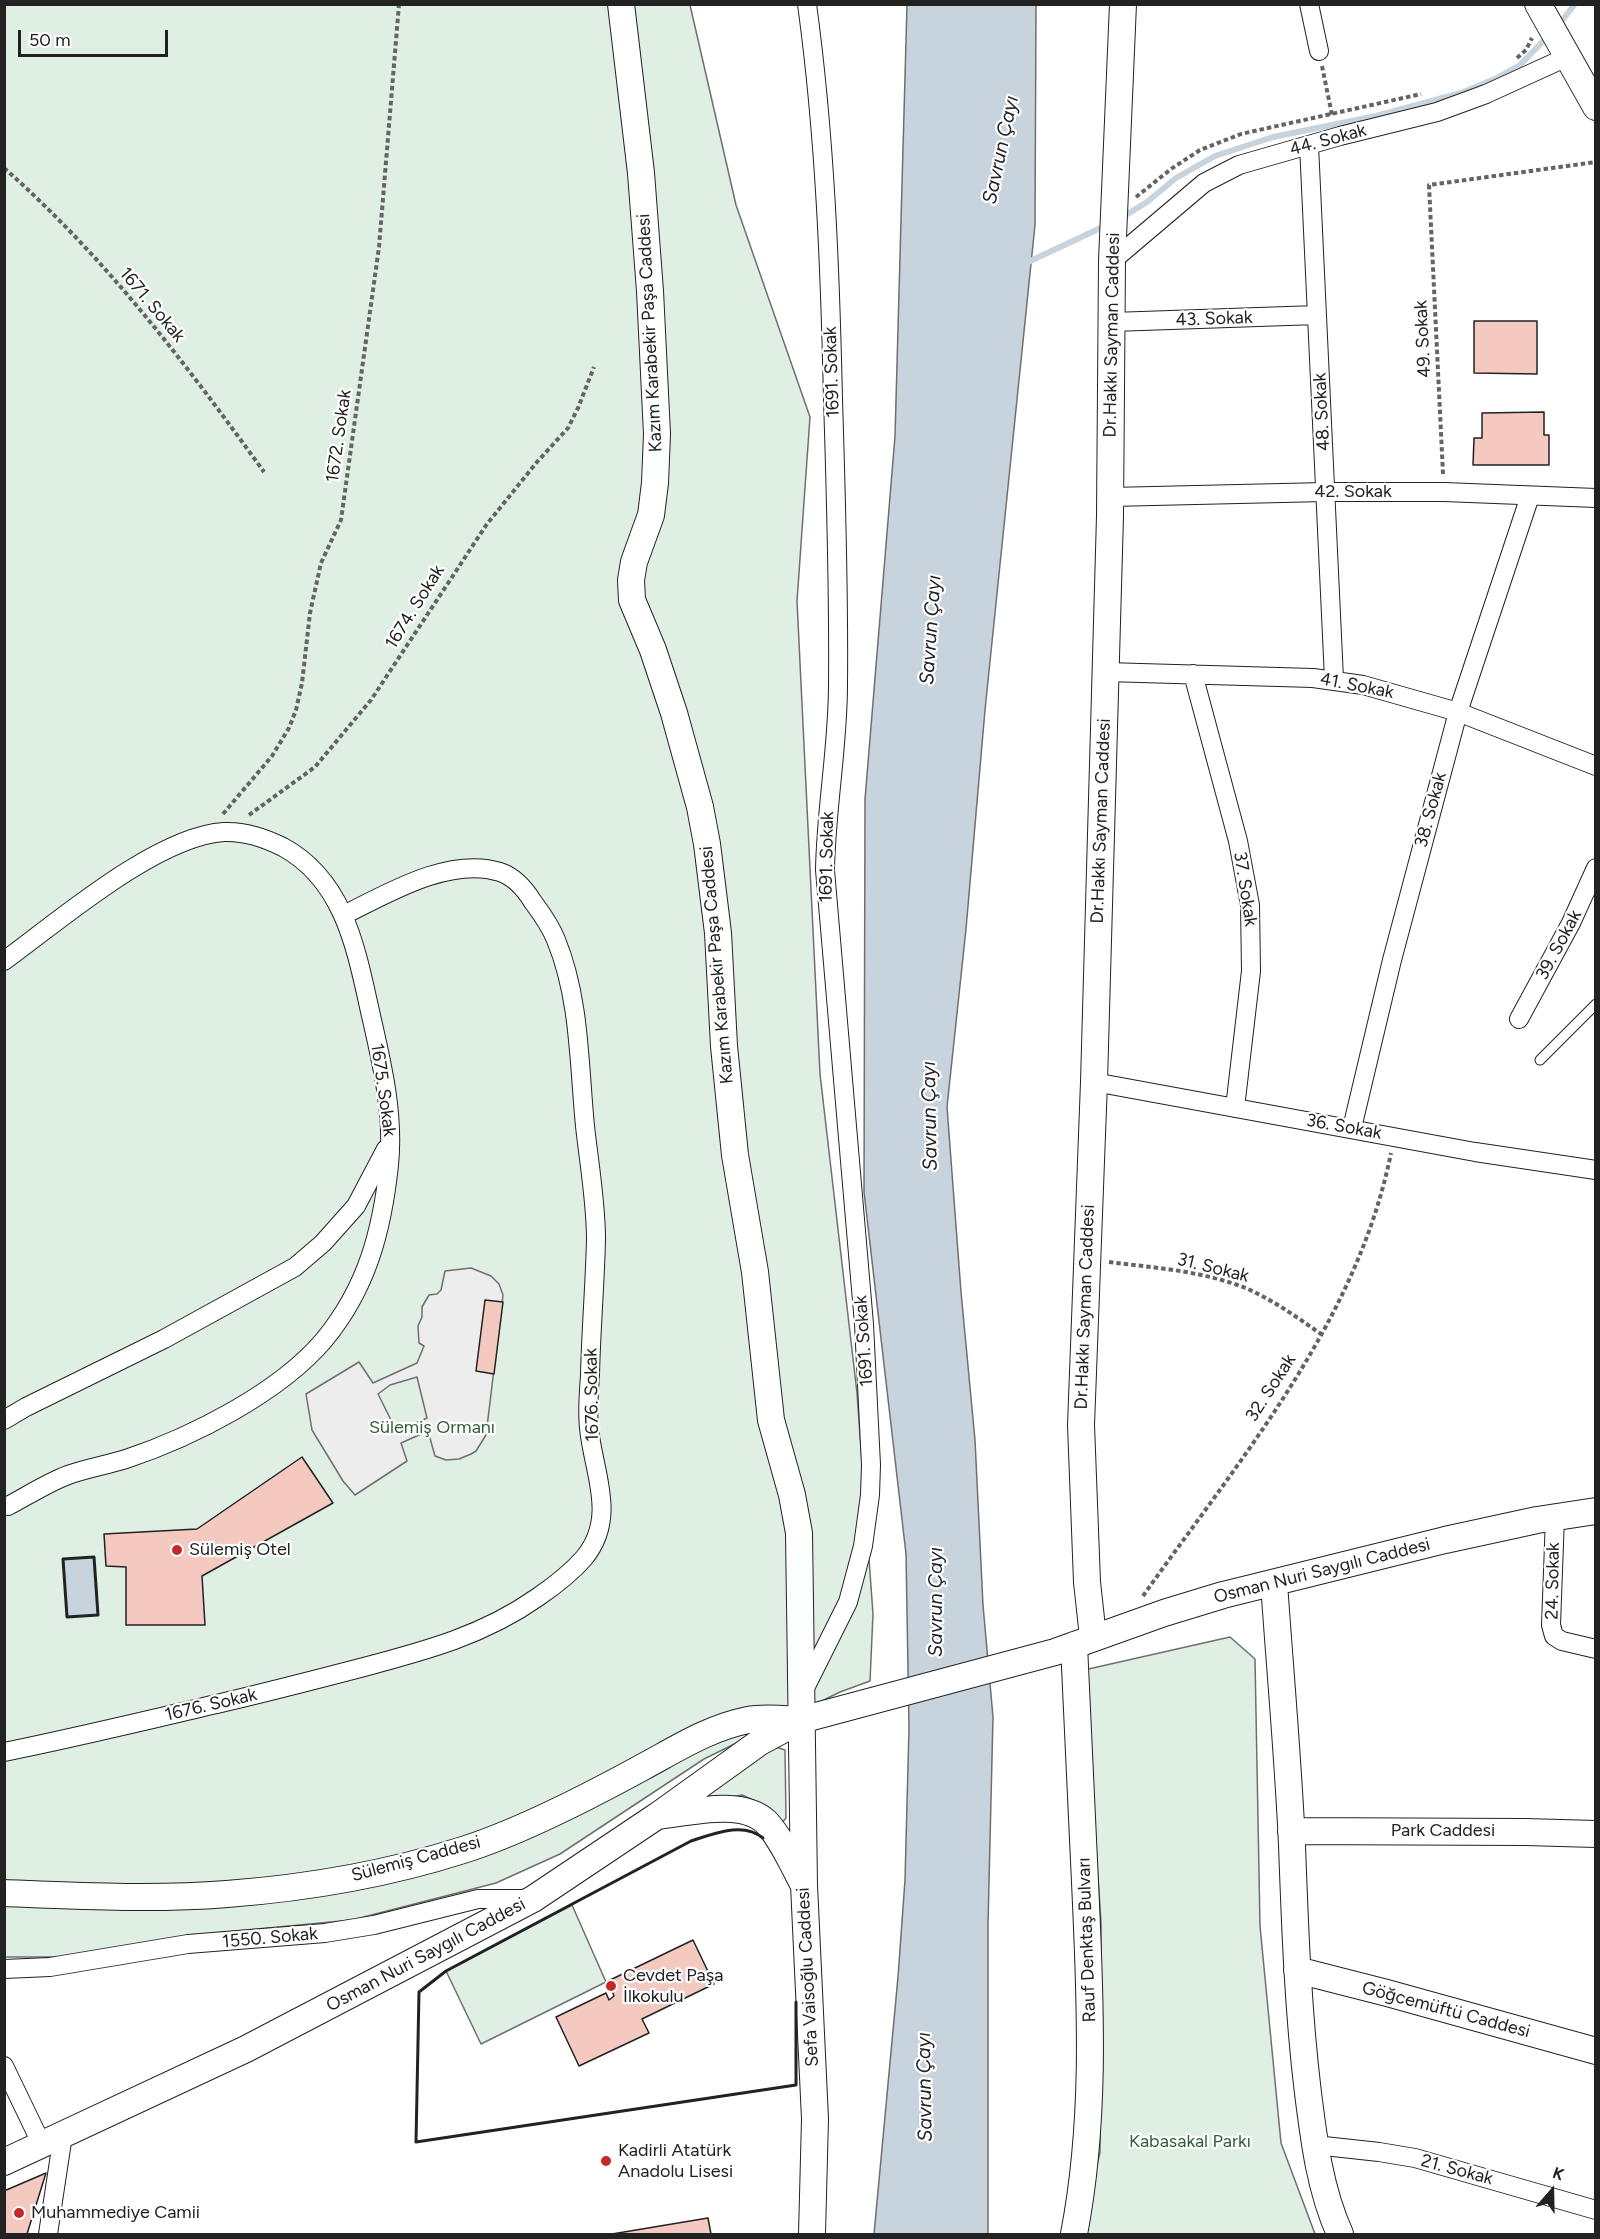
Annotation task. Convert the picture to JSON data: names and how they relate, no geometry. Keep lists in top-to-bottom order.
{
  "streets": {
    "street": [
      "44. Sokak",
      "43. Sokak",
      "Kazım Karabekir Paşa Caddesi",
      "Dr.Hakkı Sayman Caddesi",
      "1691. Sokak",
      "48. Sokak",
      "42. Sokak",
      "41. Sokak",
      "38. Sokak",
      "37. Sokak",
      "39. Sokak",
      "1675. Sokak",
      "36. Sokak",
      "1676. Sokak",
      "Osman Nuri Saygılı Caddesi",
      "24. Sokak",
      "Park Caddesi",
      "Sülemiş Caddesi",
      "1550. Sokak",
      "Rauf Denktaş Bulvarı",
      "Sefa Vaisoğlu Caddesi",
      "Göğcemüftü Caddesi",
      "21. Sokak"
    ],
    "path": [
      "1671. Sokak",
      "49. Sokak",
      "1672. Sokak",
      "1674. Sokak",
      "31. Sokak",
      "32. Sokak"
    ]
  },
  "crossings": [
    ["44. Sokak", "Dr.Hakkı Sayman Caddesi"],
    ["44. Sokak", "48. Sokak"],
    ["43. Sokak", "Dr.Hakkı Sayman Caddesi"],
    ["43. Sokak", "48. Sokak"],
    ["Kazım Karabekir Paşa Caddesi", "1691. Sokak"],
    ["Kazım Karabekir Paşa Caddesi", "Osman Nuri Saygılı Caddesi"],
    ["Kazım Karabekir Paşa Caddesi", "Sülemiş Caddesi"],
    ["Kazım Karabekir Paşa Caddesi", "Sefa Vaisoğlu Caddesi"],
    ["Dr.Hakkı Sayman Caddesi", "42. Sokak"],
    ["Dr.Hakkı Sayman Caddesi", "41. Sokak"],
    ["Dr.Hakkı Sayman Caddesi", "36. Sokak"],
    ["Dr.Hakkı Sayman Caddesi", "31. Sokak"],
    ["Dr.Hakkı Sayman Caddesi", "Osman Nuri Saygılı Caddesi"],
    ["Dr.Hakkı Sayman Caddesi", "Rauf Denktaş Bulvarı"],
    ["49. Sokak", "42. Sokak"],
    ["1691. Sokak", "Osman Nuri Saygılı Caddesi"],
    ["1691. Sokak", "Sülemiş Caddesi"],
    ["1691. Sokak", "Sefa Vaisoğlu Caddesi"],
    ["48. Sokak", "42. Sokak"],
    ["48. Sokak", "41. Sokak"],
    ["1672. Sokak", "1675. Sokak"],
    ["42. Sokak", "38. Sokak"],
    ["1674. Sokak", "1675. Sokak"],
    ["41. Sokak", "38. Sokak"],
    ["41. Sokak", "37. Sokak"],
    ["38. Sokak", "36. Sokak"],
    ["37. Sokak", "36. Sokak"],
    ["1675. Sokak", "1676. Sokak"],
    ["36. Sokak", "32. Sokak"],
    ["31. Sokak", "32. Sokak"],
    ["Osman Nuri Saygılı Caddesi", "24. Sokak"],
    ["Osman Nuri Saygılı Caddesi", "Sülemiş Caddesi"],
    ["Osman Nuri Saygılı Caddesi", "1550. Sokak"],
    ["Osman Nuri Saygılı Caddesi", "Rauf Denktaş Bulvarı"],
    ["Osman Nuri Saygılı Caddesi", "Sefa Vaisoğlu Caddesi"],
    ["Sülemiş Caddesi", "Sefa Vaisoğlu Caddesi"]
  ],
  "water": ["Savrun Çayı"],
  "parks": ["Sülemiş Ormanı", "Kabasakal Parkı"],
  "places": [
    "Sülemiş Otel",
    "Cevdet Paşa İlkokulu",
    "Kadirli Atatürk Anadolu Lisesi",
    "Muhammediye Camii"
  ],
  "scale_bar": "50 m",
  "north": "top"
}
